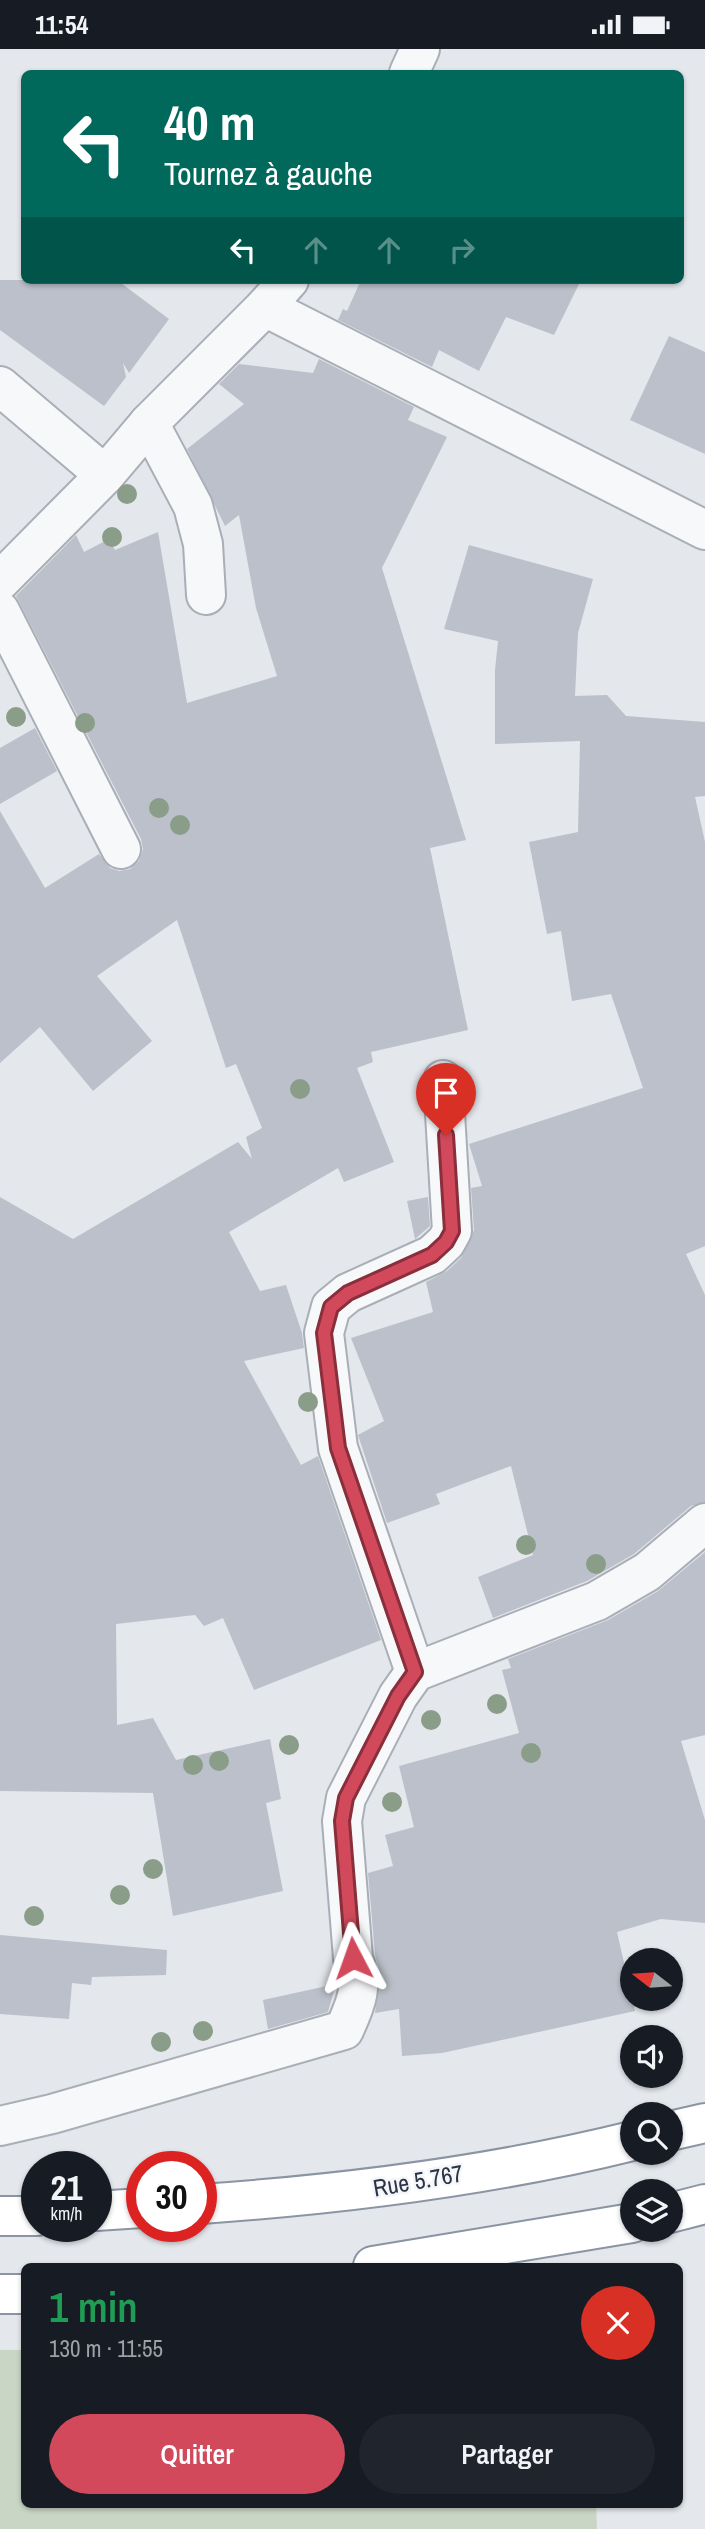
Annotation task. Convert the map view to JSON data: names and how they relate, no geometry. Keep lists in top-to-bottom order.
{
  "streets": {
    "highway": ["Rue 5.767"]
  },
  "north": "left",
  "page": {
    "status": "11:54",
    "turn": ["40 m", "Tournez à gauche"],
    "speed": "21 km/h",
    "limit": "30",
    "heading": ["1 min", "130 m · 11:55"],
    "buttons": ["Quitter", "Partager"]
  }
}
